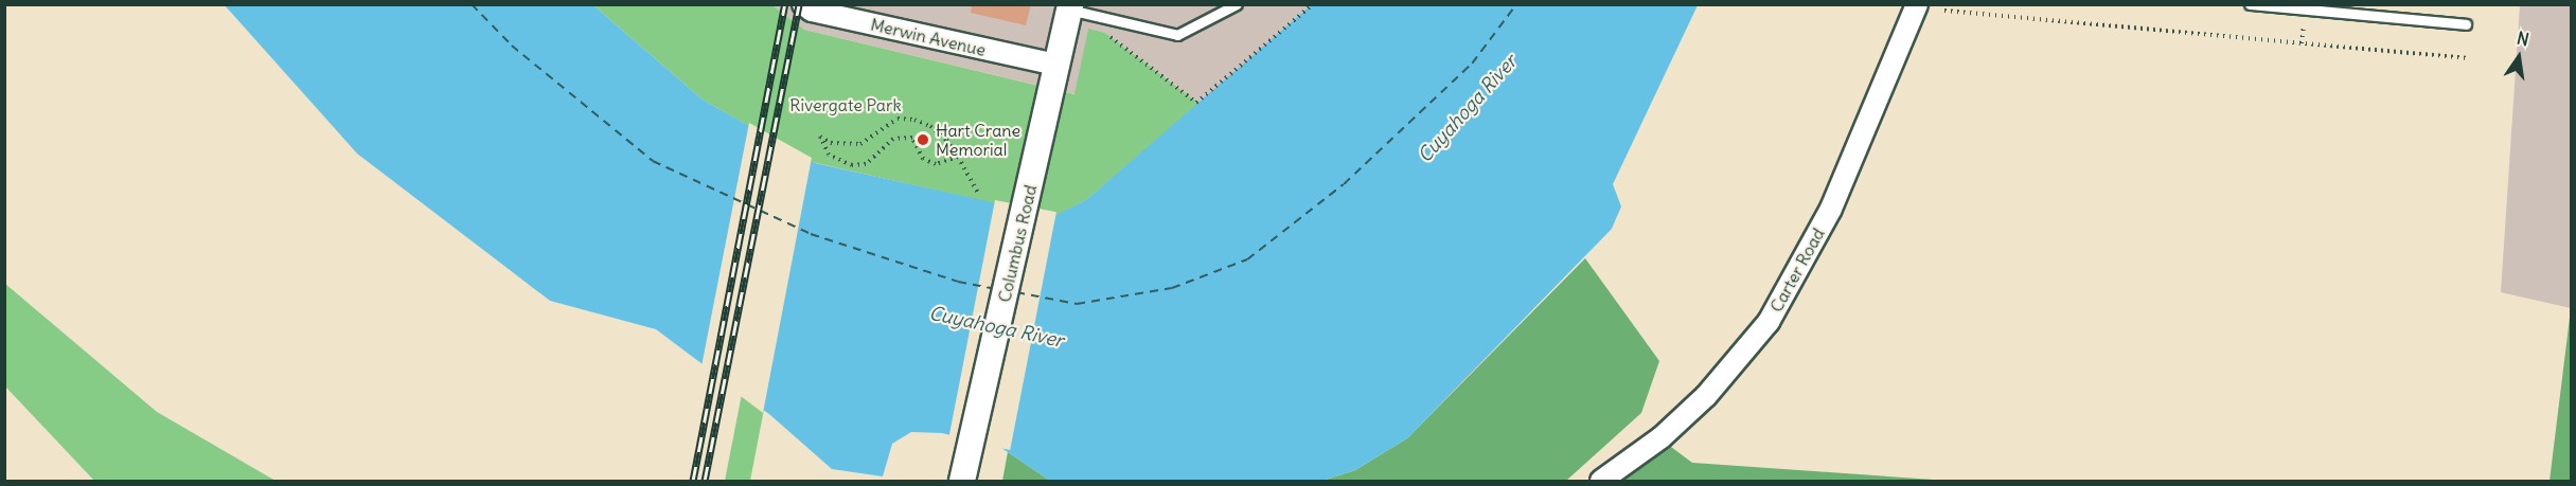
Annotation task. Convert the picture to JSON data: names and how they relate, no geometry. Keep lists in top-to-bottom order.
{
  "streets": {
    "street": ["Merwin Avenue", "Columbus Road", "Carter Road"]
  },
  "crossings": [
    ["Merwin Avenue", "Columbus Road"]
  ],
  "water": ["Cuyahoga River"],
  "parks": ["Rivergate Park"],
  "places": ["Hart Crane Memorial"],
  "north": "top"
}
